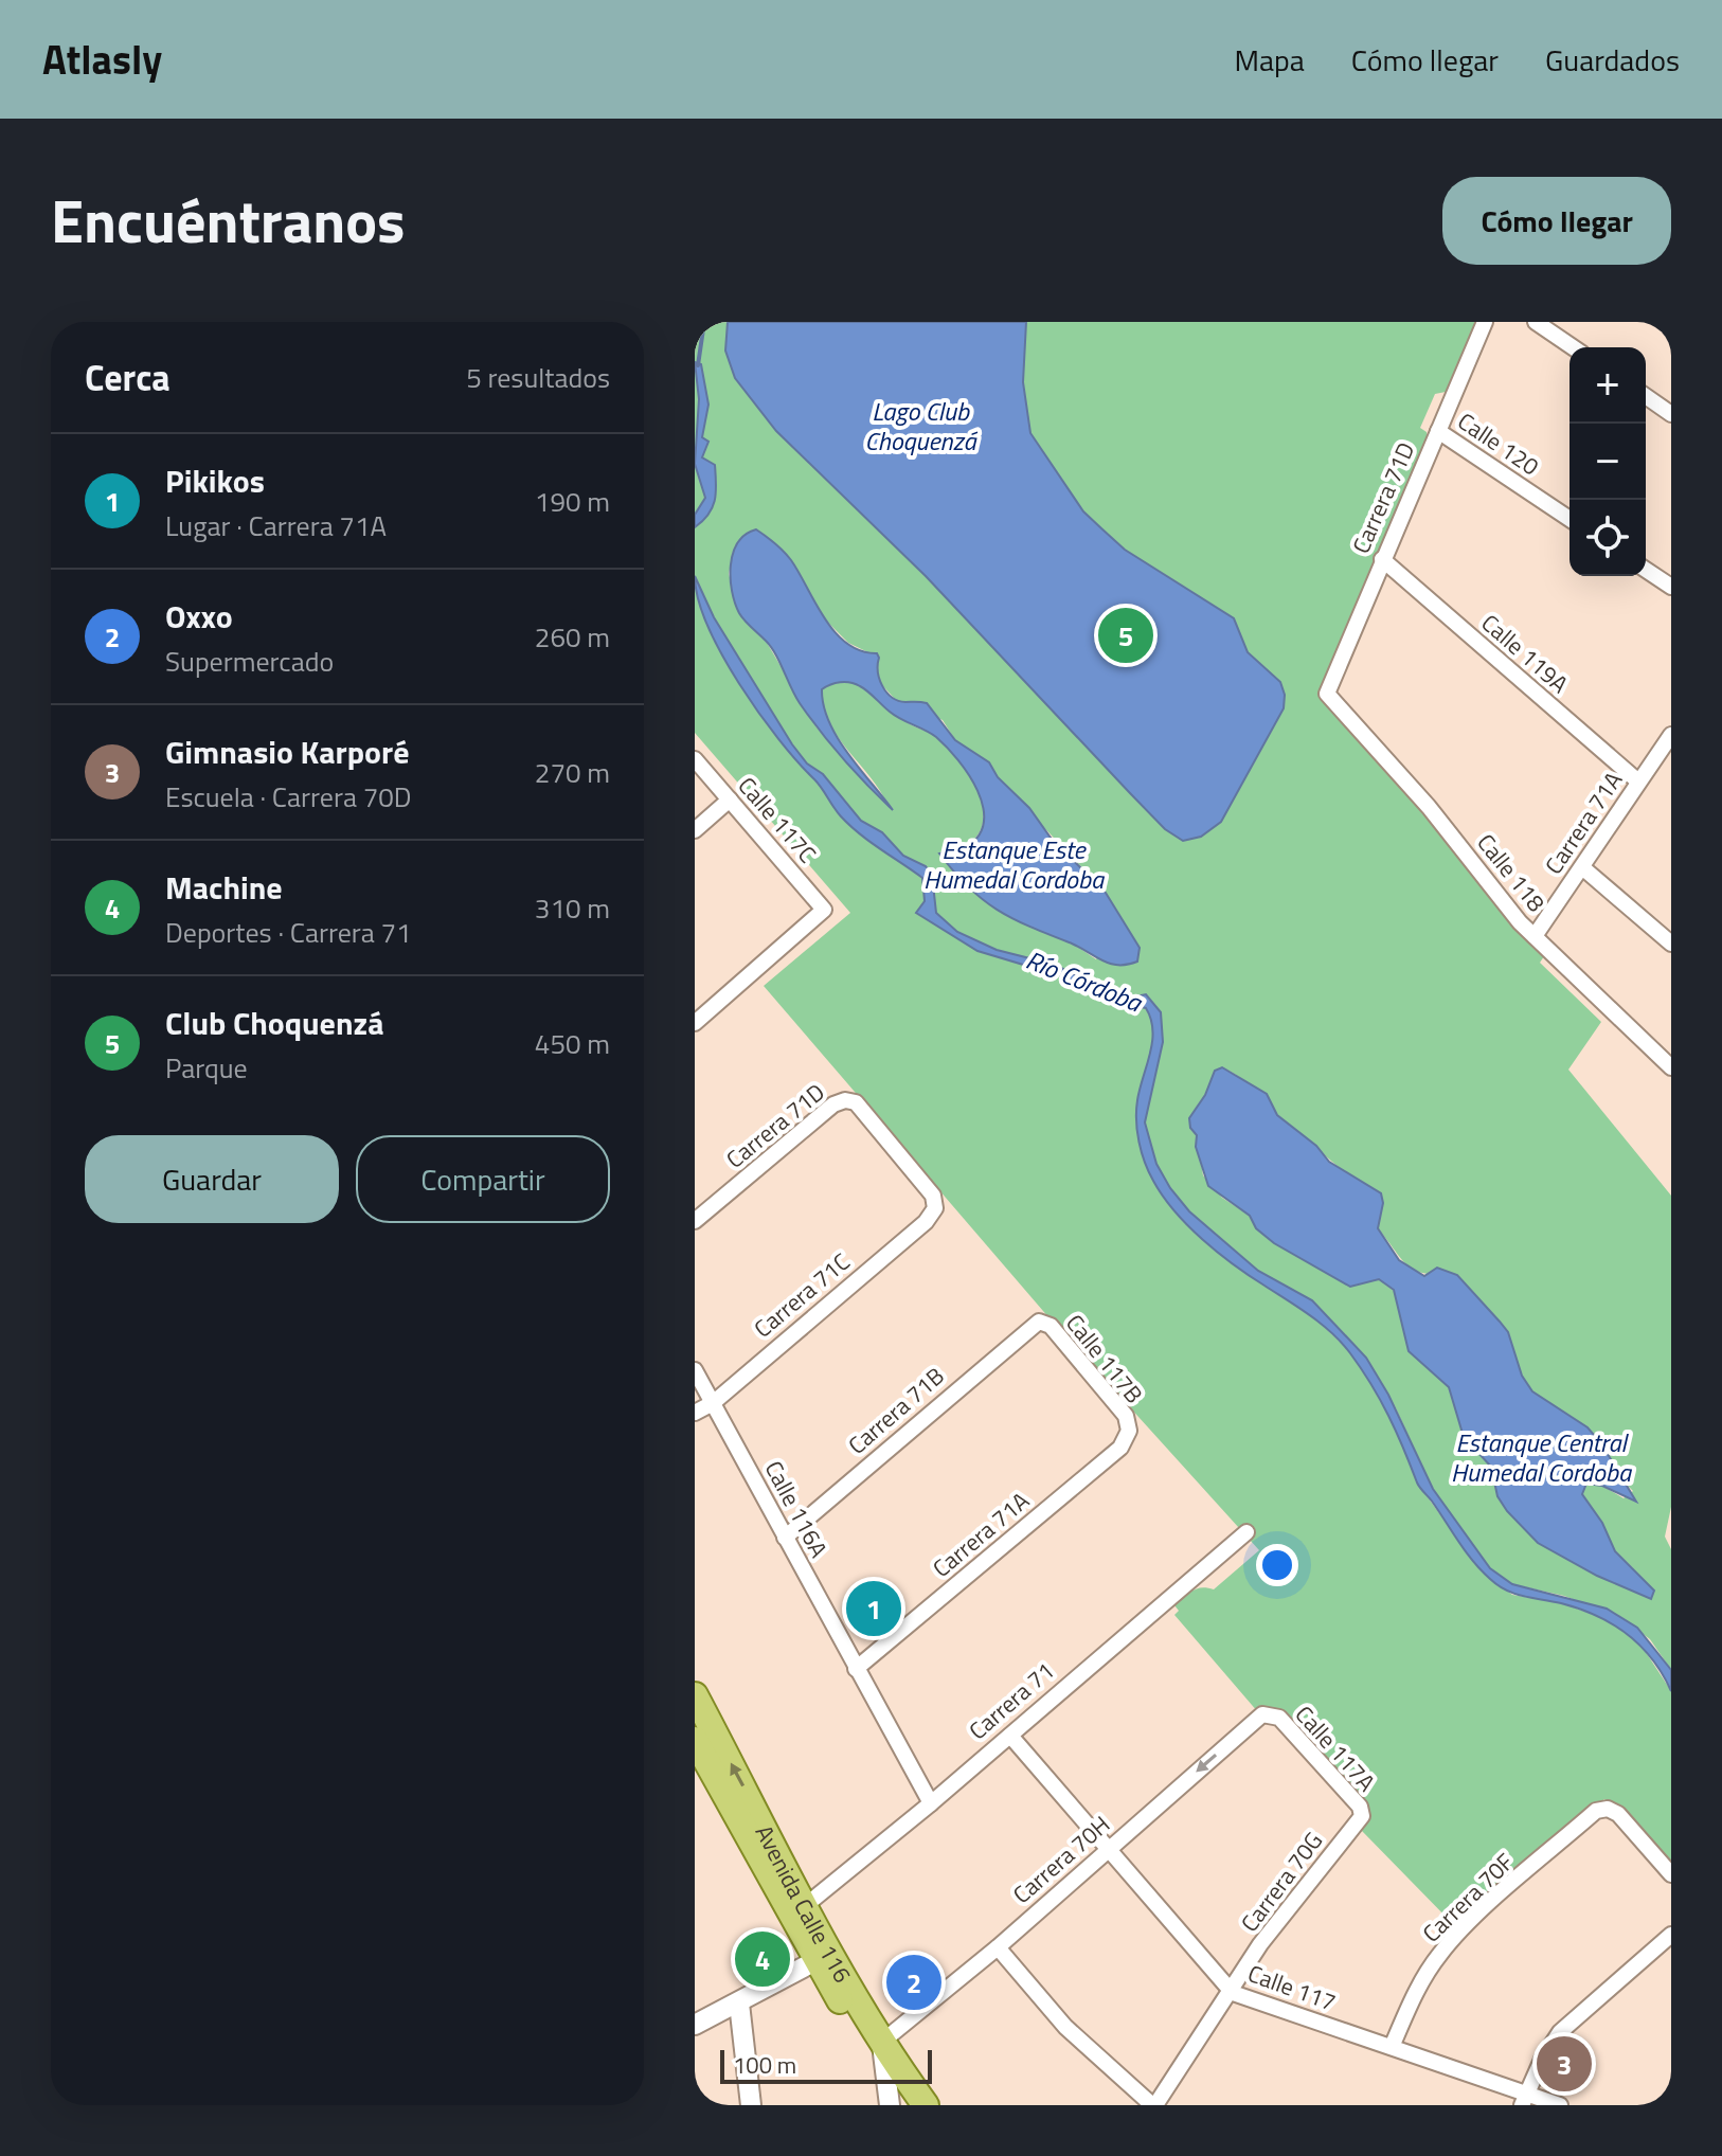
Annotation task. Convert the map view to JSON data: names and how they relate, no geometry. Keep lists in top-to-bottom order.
{
  "streets": {
    "main road": ["Avenida Calle 116"],
    "street": [
      "Calle 120",
      "Carrera 71D",
      "Calle 119A",
      "Calle 117C",
      "Carrera 71A",
      "Calle 118",
      "Carrera 71C",
      "Calle 117B",
      "Carrera 71B",
      "Calle 116A",
      "Carrera 71",
      "Calle 117A",
      "Carrera 70H",
      "Carrera 70G",
      "Carrera 70F",
      "Calle 117"
    ]
  },
  "crossings": [
    ["Calle 120", "Carrera 71D"],
    ["Carrera 71D", "Calle 119A"],
    ["Carrera 71D", "Calle 118"],
    ["Carrera 71D", "Carrera 71C"],
    ["Calle 119A", "Carrera 71A"],
    ["Carrera 71A", "Calle 118"],
    ["Carrera 71A", "Calle 117B"],
    ["Carrera 71A", "Calle 116A"],
    ["Carrera 71C", "Calle 116A"],
    ["Calle 117B", "Carrera 71B"],
    ["Carrera 71B", "Calle 116A"],
    ["Calle 116A", "Carrera 71"],
    ["Carrera 71", "Avenida Calle 116"],
    ["Carrera 71", "Calle 117"],
    ["Calle 117A", "Carrera 70H"],
    ["Calle 117A", "Carrera 70G"],
    ["Carrera 70H", "Avenida Calle 116"],
    ["Carrera 70H", "Calle 117"],
    ["Carrera 70G", "Calle 117"],
    ["Carrera 70F", "Calle 117"]
  ],
  "one_way": ["Carrera 70H"],
  "water": [
    "Lago Club Choquenzá",
    "Estanque Este Humedal Cordoba",
    "Río Córdoba",
    "Estanque Central Humedal Cordoba"
  ],
  "scale_bar": "100 m",
  "page": {
    "header": "Atlasly",
    "nav": ["Mapa", "Cómo llegar", "Guardados"],
    "title": "Encuéntranos",
    "buttons": [
      "Cómo llegar",
      ["Guardar", "Compartir"]
    ],
    "heading": ["Cerca", "5 resultados"],
    "map_buttons": ["+", "−"],
    "list": [
      {
        "mark": "1",
        "name": "Pikikos",
        "note": "Lugar · Carrera 71A",
        "value": "190 m"
      },
      {
        "mark": "2",
        "name": "Oxxo",
        "note": "Supermercado",
        "value": "260 m"
      },
      {
        "mark": "3",
        "name": "Gimnasio Karporé",
        "note": "Escuela · Carrera 70D",
        "value": "270 m"
      },
      {
        "mark": "4",
        "name": "Machine",
        "note": "Deportes · Carrera 71",
        "value": "310 m"
      },
      {
        "mark": "5",
        "name": "Club Choquenzá",
        "note": "Parque",
        "value": "450 m"
      }
    ],
    "pins": [
      "5",
      "1",
      "4",
      "2",
      "3"
    ],
    "scale": "100 m"
  }
}
